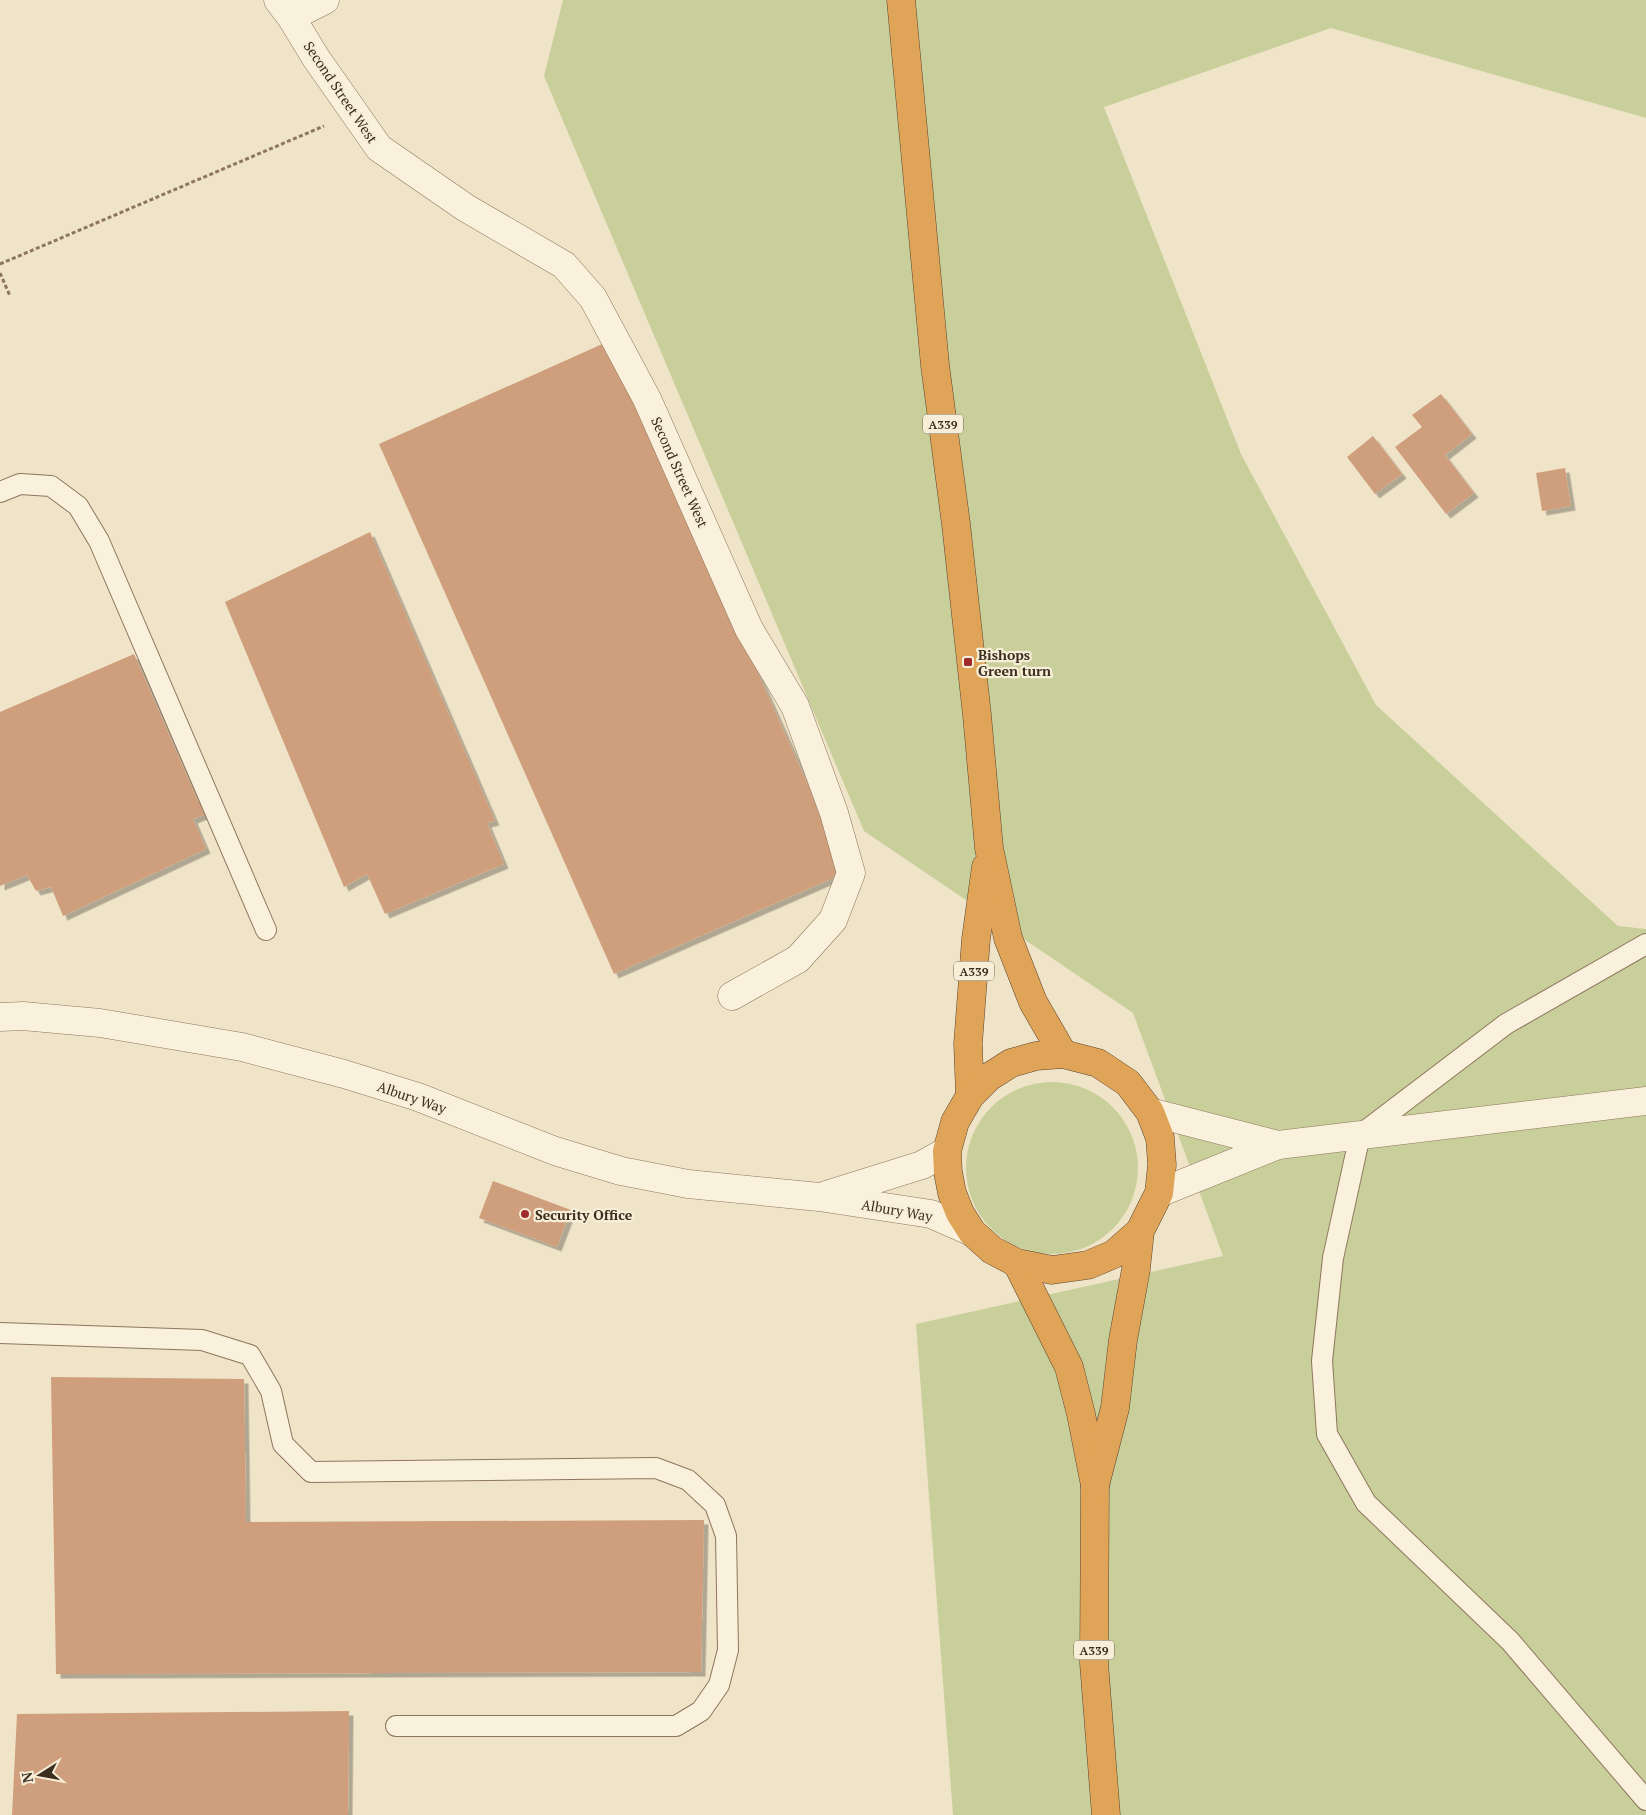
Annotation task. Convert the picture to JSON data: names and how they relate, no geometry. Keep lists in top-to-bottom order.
{
  "streets": {
    "highway": ["A339"],
    "street": ["Second Street West", "Albury Way"]
  },
  "places": {
    "transit": ["Bishops Green turn"],
    "other": ["Security Office"]
  },
  "north": "left"
}
